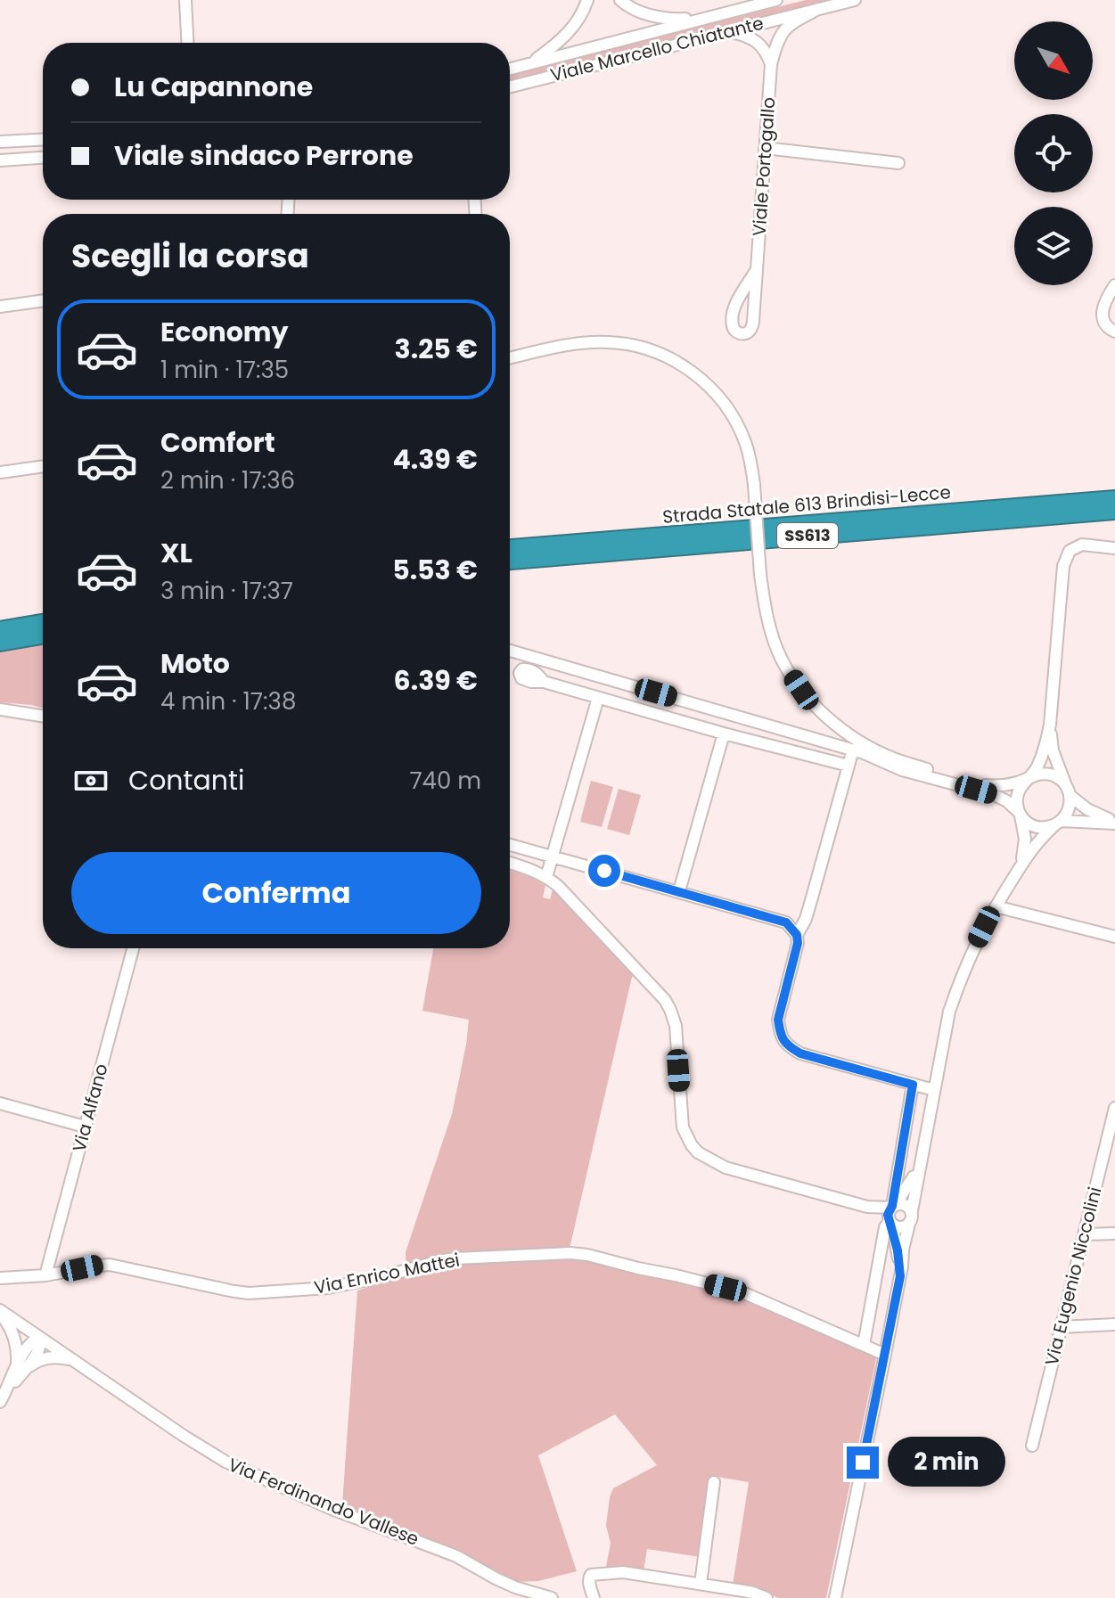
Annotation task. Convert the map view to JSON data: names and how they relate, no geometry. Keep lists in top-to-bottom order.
{
  "streets": {
    "highway": ["Strada Statale 613 Brindisi-Lecce", "SS613"],
    "street": [
      "Viale Marcello Chiatante",
      "Viale Portogallo",
      "Via Alfano",
      "Via Enrico Mattei",
      "Via Eugenio Niccolini",
      "Via Ferdinando Vallese"
    ]
  },
  "crossings": [
    ["Viale Marcello Chiatante", "Viale Portogallo"],
    ["Via Alfano", "Via Enrico Mattei"]
  ],
  "north": "bottom right",
  "page": {
    "banner": ["Lu Capannone", "Viale sindaco Perrone"],
    "heading": "Scegli la corsa",
    "list": [
      {
        "name": "Economy",
        "note": "1 min · 17:35",
        "value": "3.25 €"
      },
      {
        "name": "Comfort",
        "note": "2 min · 17:36",
        "value": "4.39 €"
      },
      {
        "name": "XL",
        "note": "3 min · 17:37",
        "value": "5.53 €"
      },
      {
        "name": "Moto",
        "note": "4 min · 17:38",
        "value": "6.39 €"
      }
    ],
    "pay": ["Contanti", "740 m"],
    "buttons": "Conferma",
    "bubble": "2 min"
  }
}
